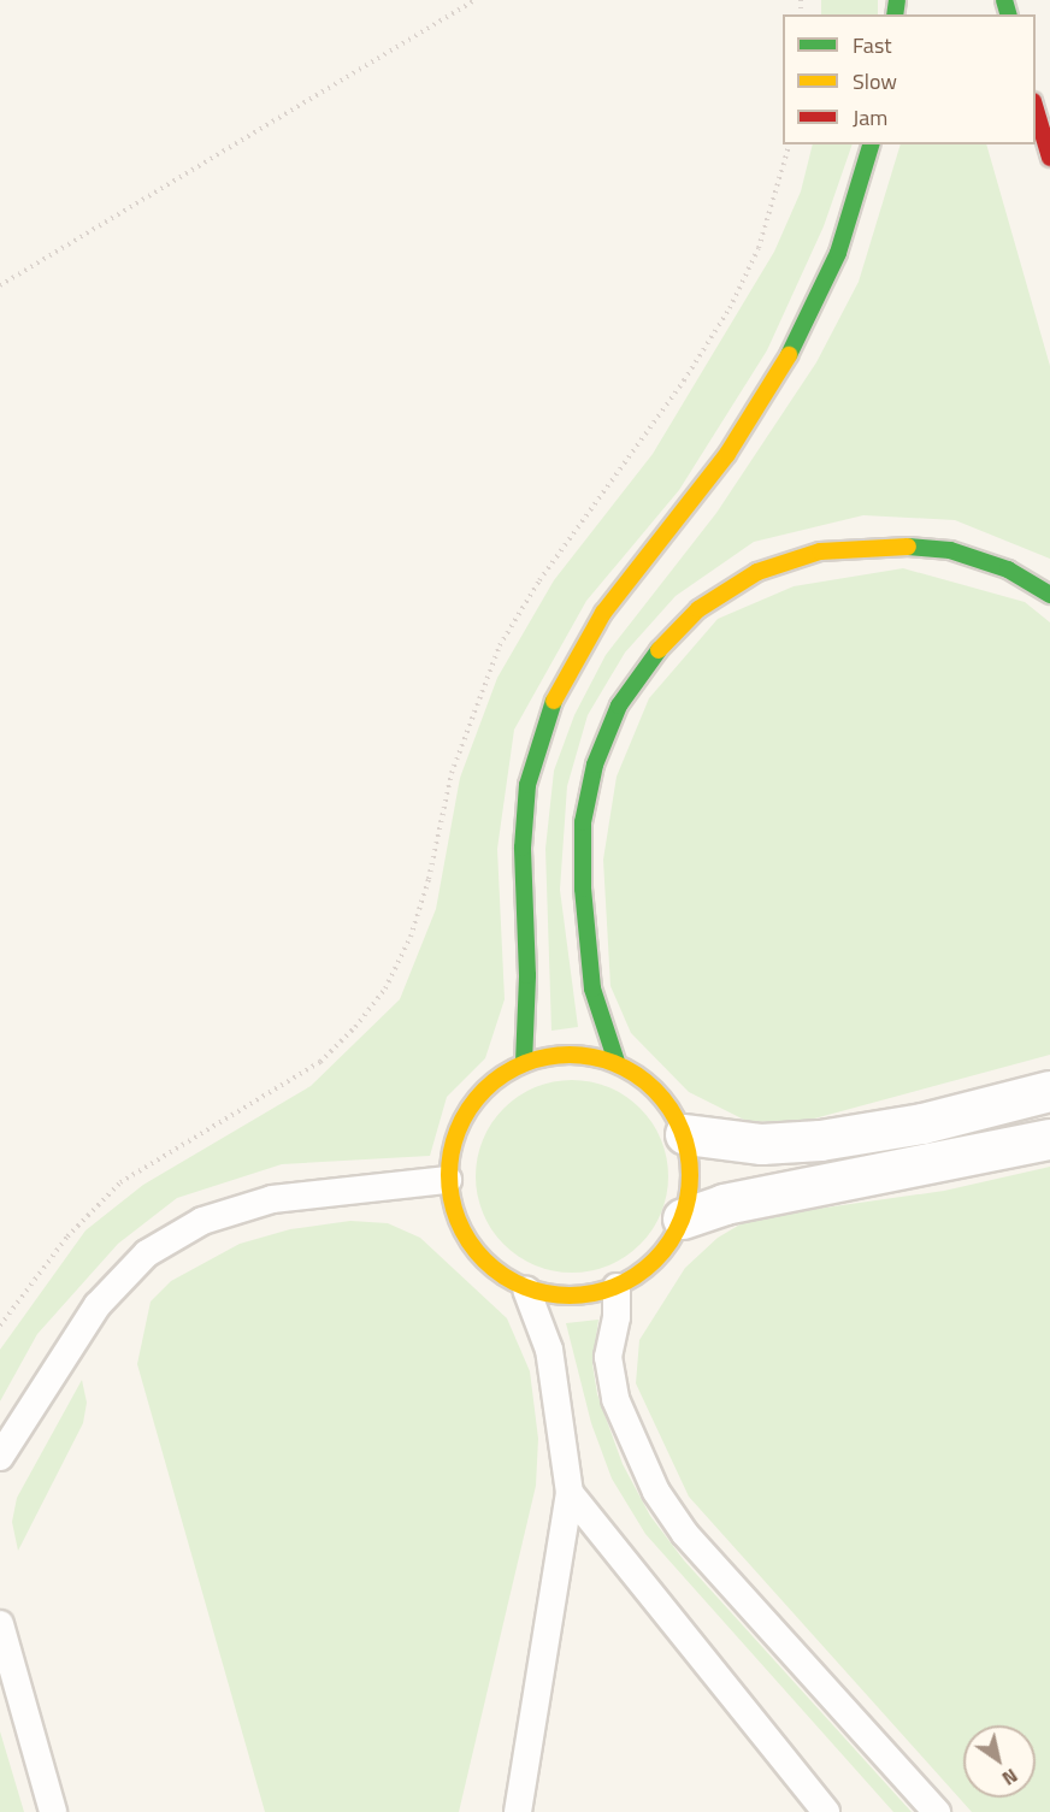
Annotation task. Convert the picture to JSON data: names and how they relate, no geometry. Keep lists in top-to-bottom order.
{
  "legend": ["Fast", "Slow", "Jam"],
  "north": "bottom right"
}
